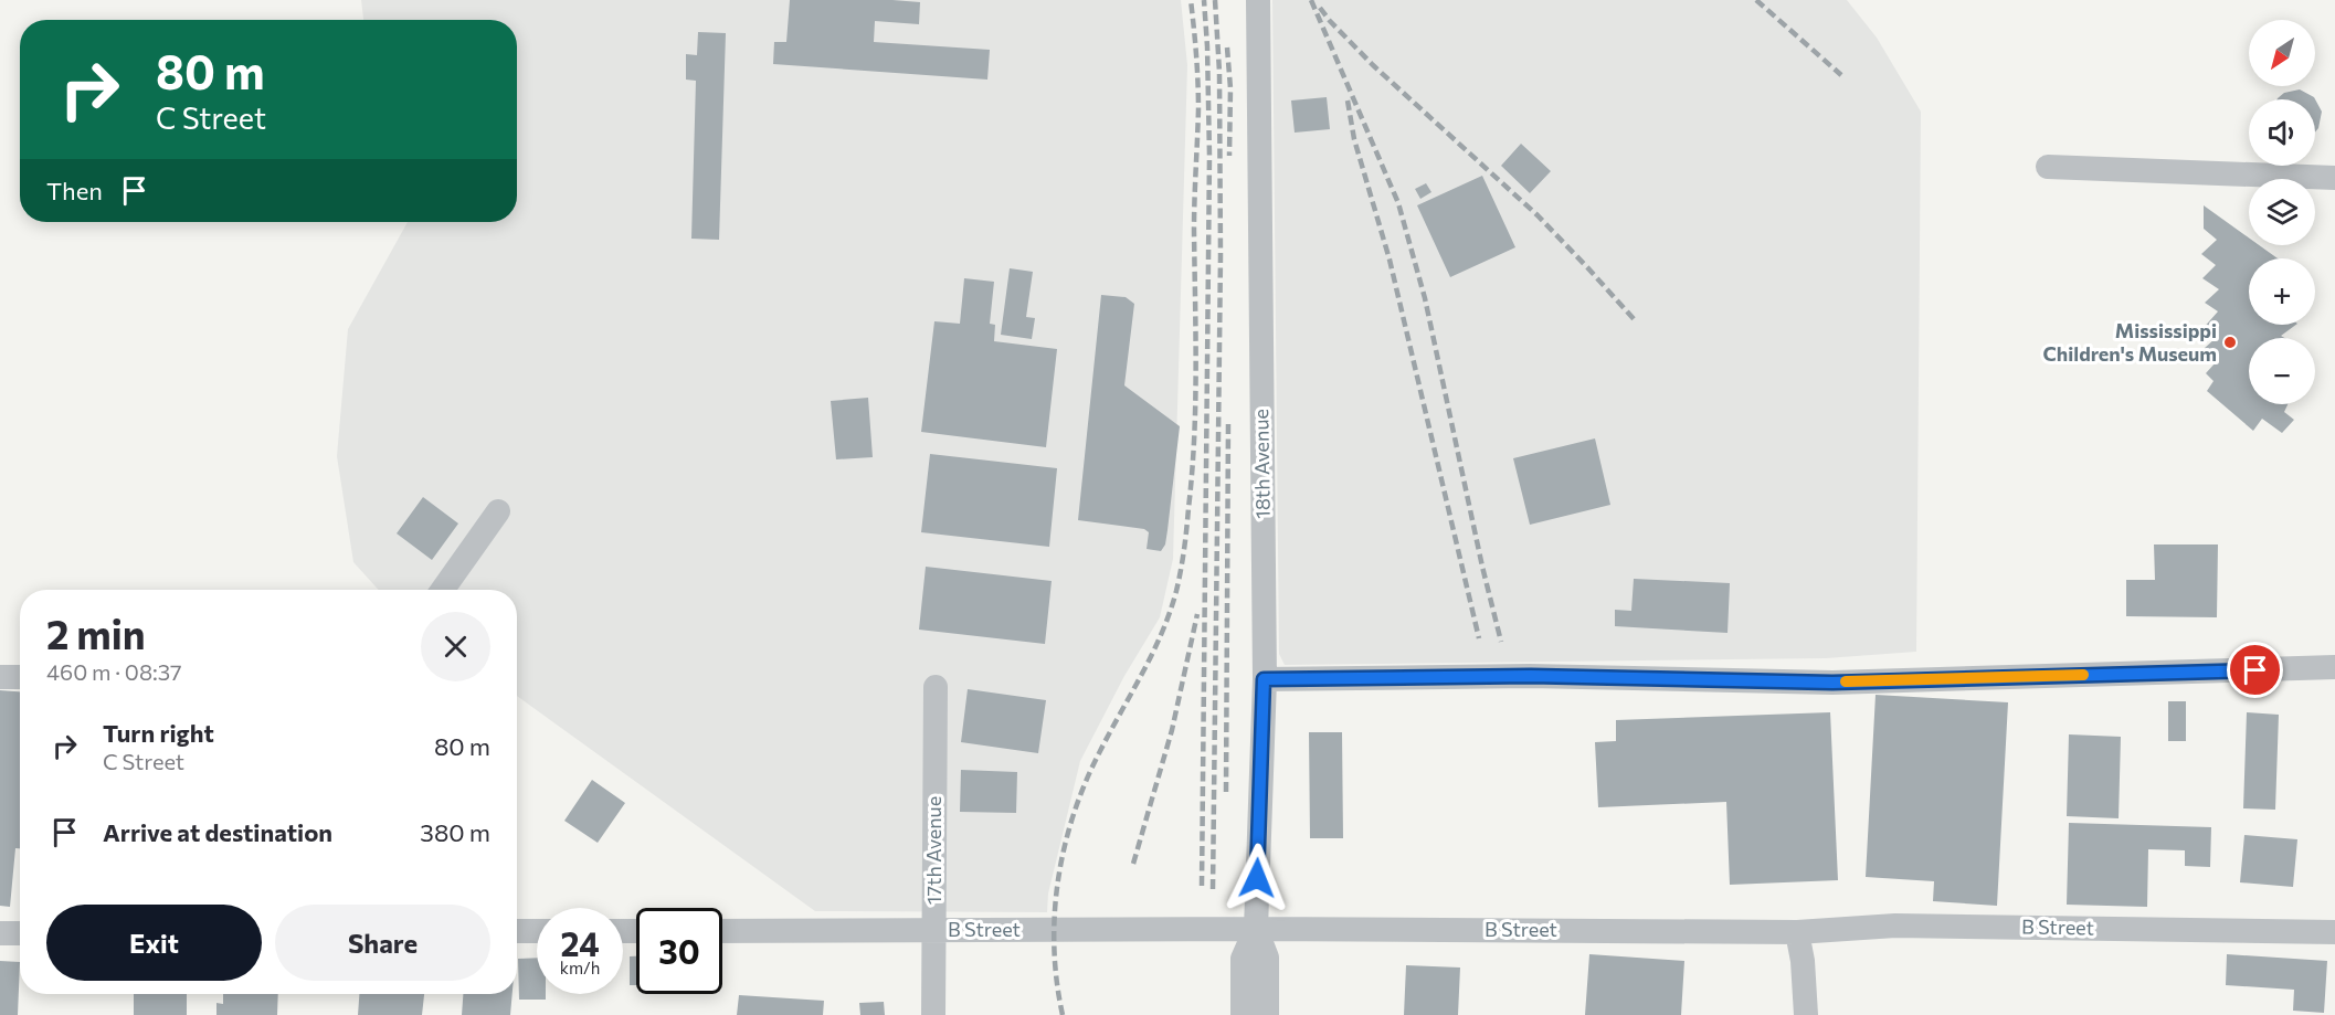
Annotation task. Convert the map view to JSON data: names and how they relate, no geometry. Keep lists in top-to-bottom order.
{
  "streets": {
    "street": ["18th Avenue", "17th Avenue", "B Street"]
  },
  "crossings": [
    ["18th Avenue", "B Street"],
    ["17th Avenue", "B Street"]
  ],
  "places": ["Mississippi Children's Museum"],
  "north": "bottom left",
  "page": {
    "map_buttons": ["+", "−"],
    "turn": ["80 m", "C Street"],
    "then": "Then",
    "heading": ["2 min", "460 m · 08:37"],
    "list": [
      {
        "name": "Turn right",
        "note": "C Street",
        "value": "80 m"
      },
      {
        "name": "Arrive at destination",
        "value": "380 m"
      }
    ],
    "buttons": ["Exit", "Share"],
    "speed": "24 km/h",
    "limit": "30"
  }
}
